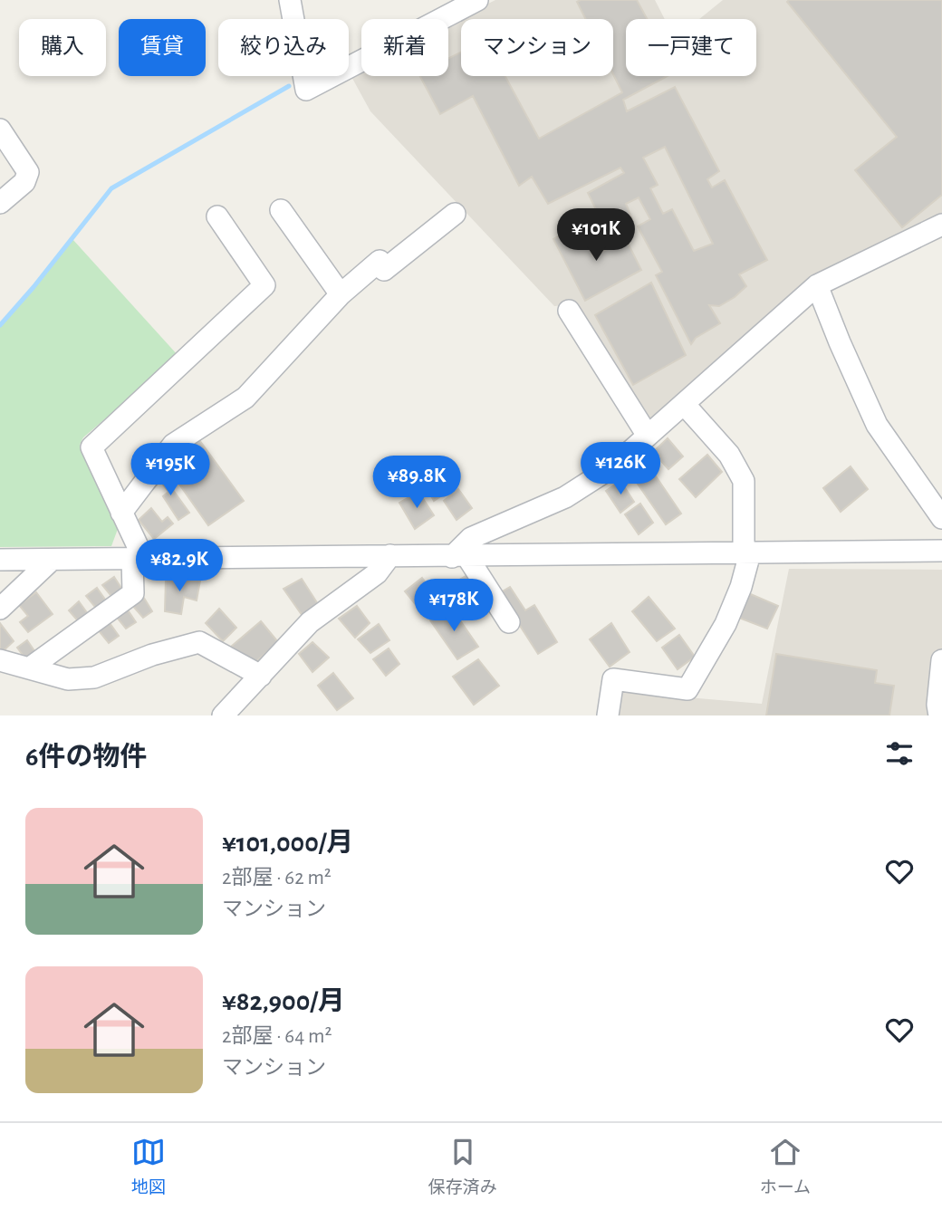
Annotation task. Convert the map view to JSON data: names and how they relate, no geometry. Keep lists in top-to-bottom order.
{
  "page": {
    "chip": [
      "購入",
      "賃貸",
      "絞り込み",
      "新着",
      "マンション",
      "一戸建て"
    ],
    "price": [
      "¥101K",
      "¥126K",
      "¥195K",
      "¥89.8K",
      "¥82.9K",
      "¥178K"
    ],
    "heading": "6件の物件",
    "list": [
      {
        "name": "¥101,000/月",
        "note": "2部屋 · 62 m² · マンション"
      },
      {
        "name": "¥82,900/月",
        "note": "2部屋 · 64 m² · マンション"
      }
    ],
    "tabs": ["地図", "保存済み", "ホーム"]
  }
}
